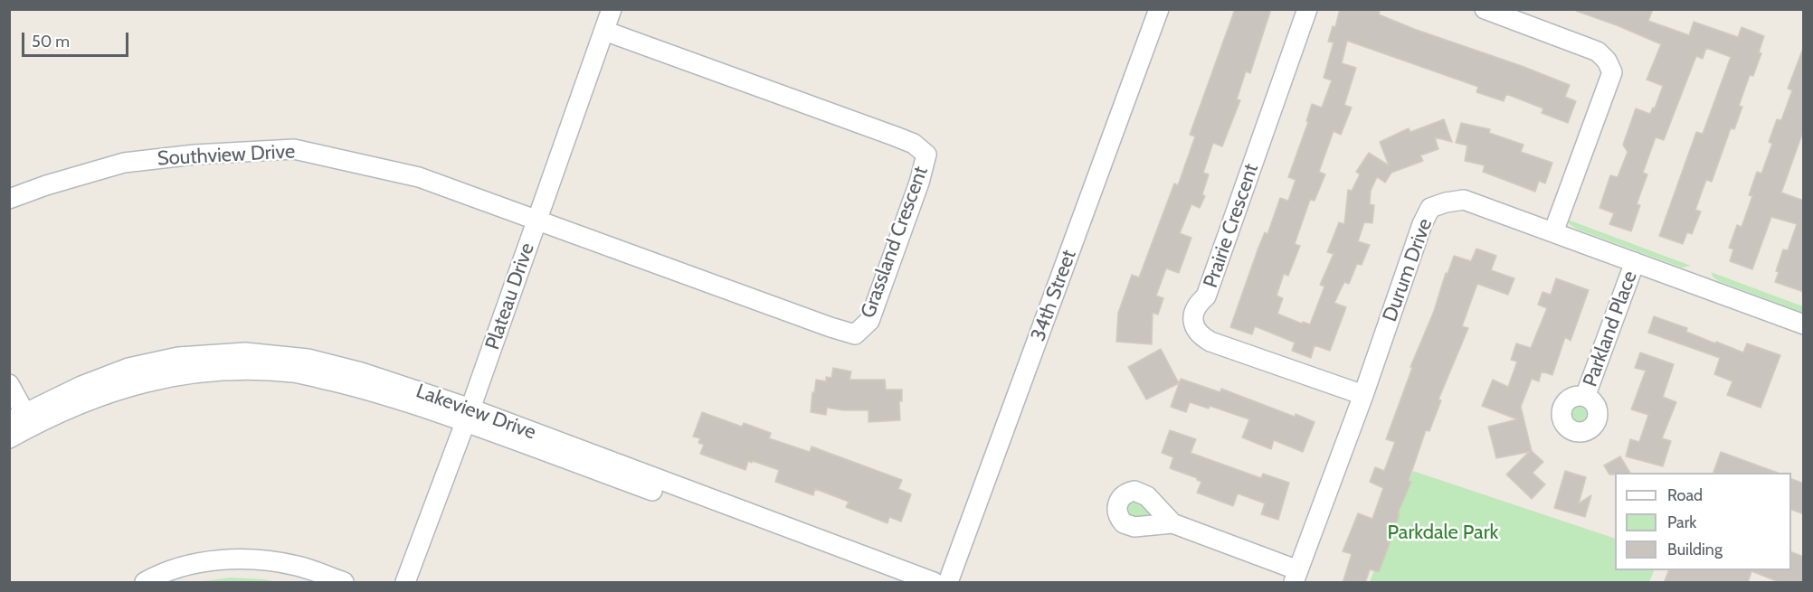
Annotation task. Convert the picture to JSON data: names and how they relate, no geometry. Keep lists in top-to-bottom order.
{
  "streets": {
    "street": [
      "Southview Drive",
      "Prairie Crescent",
      "Grassland Crescent",
      "Durum Drive",
      "34th Street",
      "Plateau Drive",
      "Parkland Place",
      "Lakeview Drive"
    ]
  },
  "crossings": [
    ["Southview Drive", "Grassland Crescent"],
    ["Southview Drive", "Plateau Drive"],
    ["Prairie Crescent", "Durum Drive"],
    ["Grassland Crescent", "Plateau Drive"],
    ["Durum Drive", "Parkland Place"],
    ["Plateau Drive", "Lakeview Drive"]
  ],
  "parks": ["Parkdale Park"],
  "legend": ["Road", "Park", "Building"],
  "scale_bar": "50 m"
}
